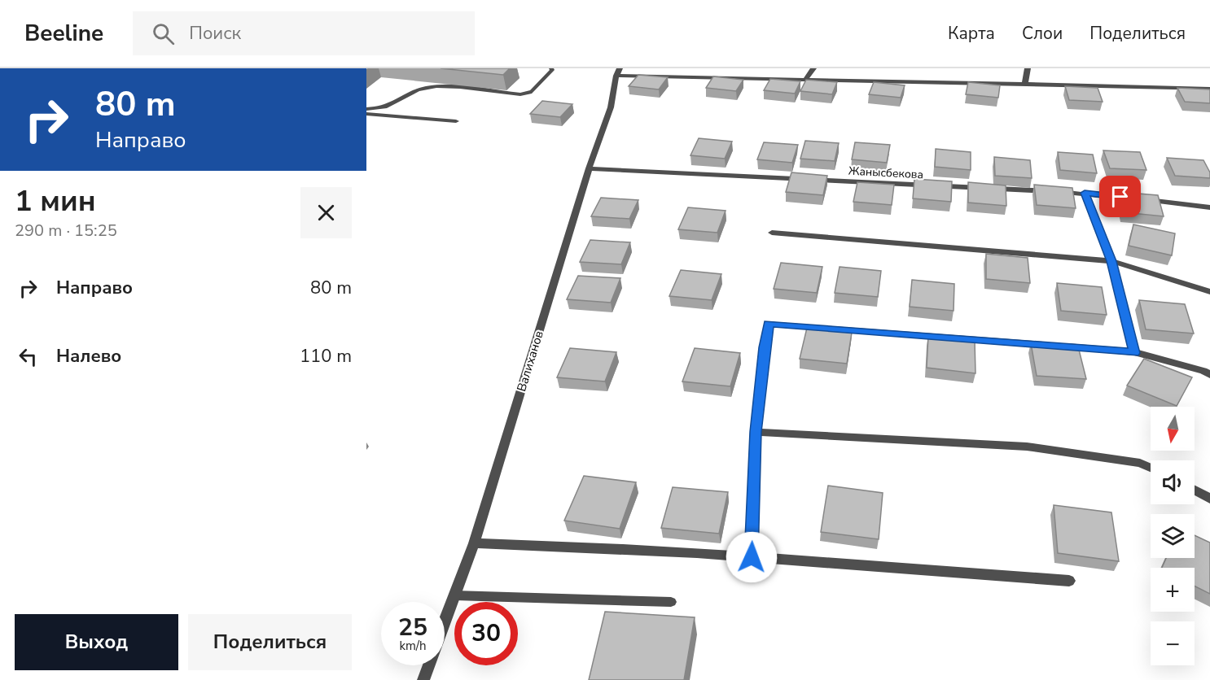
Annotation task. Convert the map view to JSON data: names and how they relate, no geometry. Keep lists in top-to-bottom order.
{
  "streets": {
    "street": ["Жанысбекова", "Валиханов"]
  },
  "crossings": [
    ["Жанысбекова", "Валиханов"]
  ],
  "north": "bottom",
  "page": {
    "header": "Beeline",
    "search": "Поиск",
    "nav": ["Карта", "Слои", "Поделиться"],
    "turn": ["80 m", "Направо"],
    "heading": ["1 мин", "290 m · 15:25"],
    "list": [
      {
        "name": "Направо",
        "value": "80 m"
      },
      {
        "name": "Налево",
        "value": "110 m"
      }
    ],
    "map_buttons": ["+", "−"],
    "speed": "25 km/h",
    "limit": "30",
    "buttons": ["Выход", "Поделиться"]
  }
}
